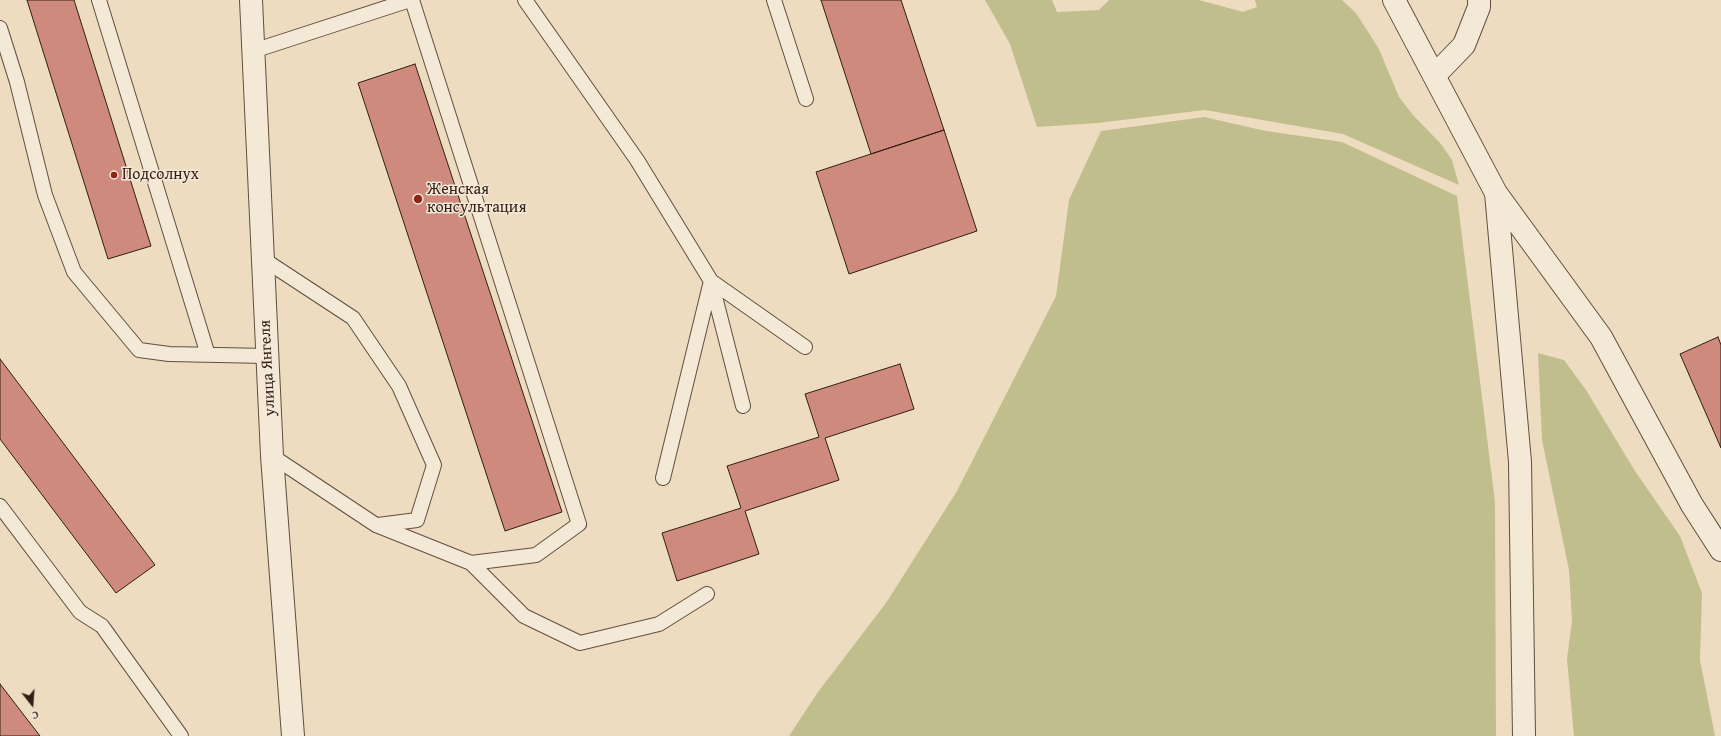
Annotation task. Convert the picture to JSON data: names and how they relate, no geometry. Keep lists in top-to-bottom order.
{
  "streets": {
    "street": ["улица Янгеля"]
  },
  "places": ["Подсолнух", "Женская консультация"],
  "north": "bottom"
}
